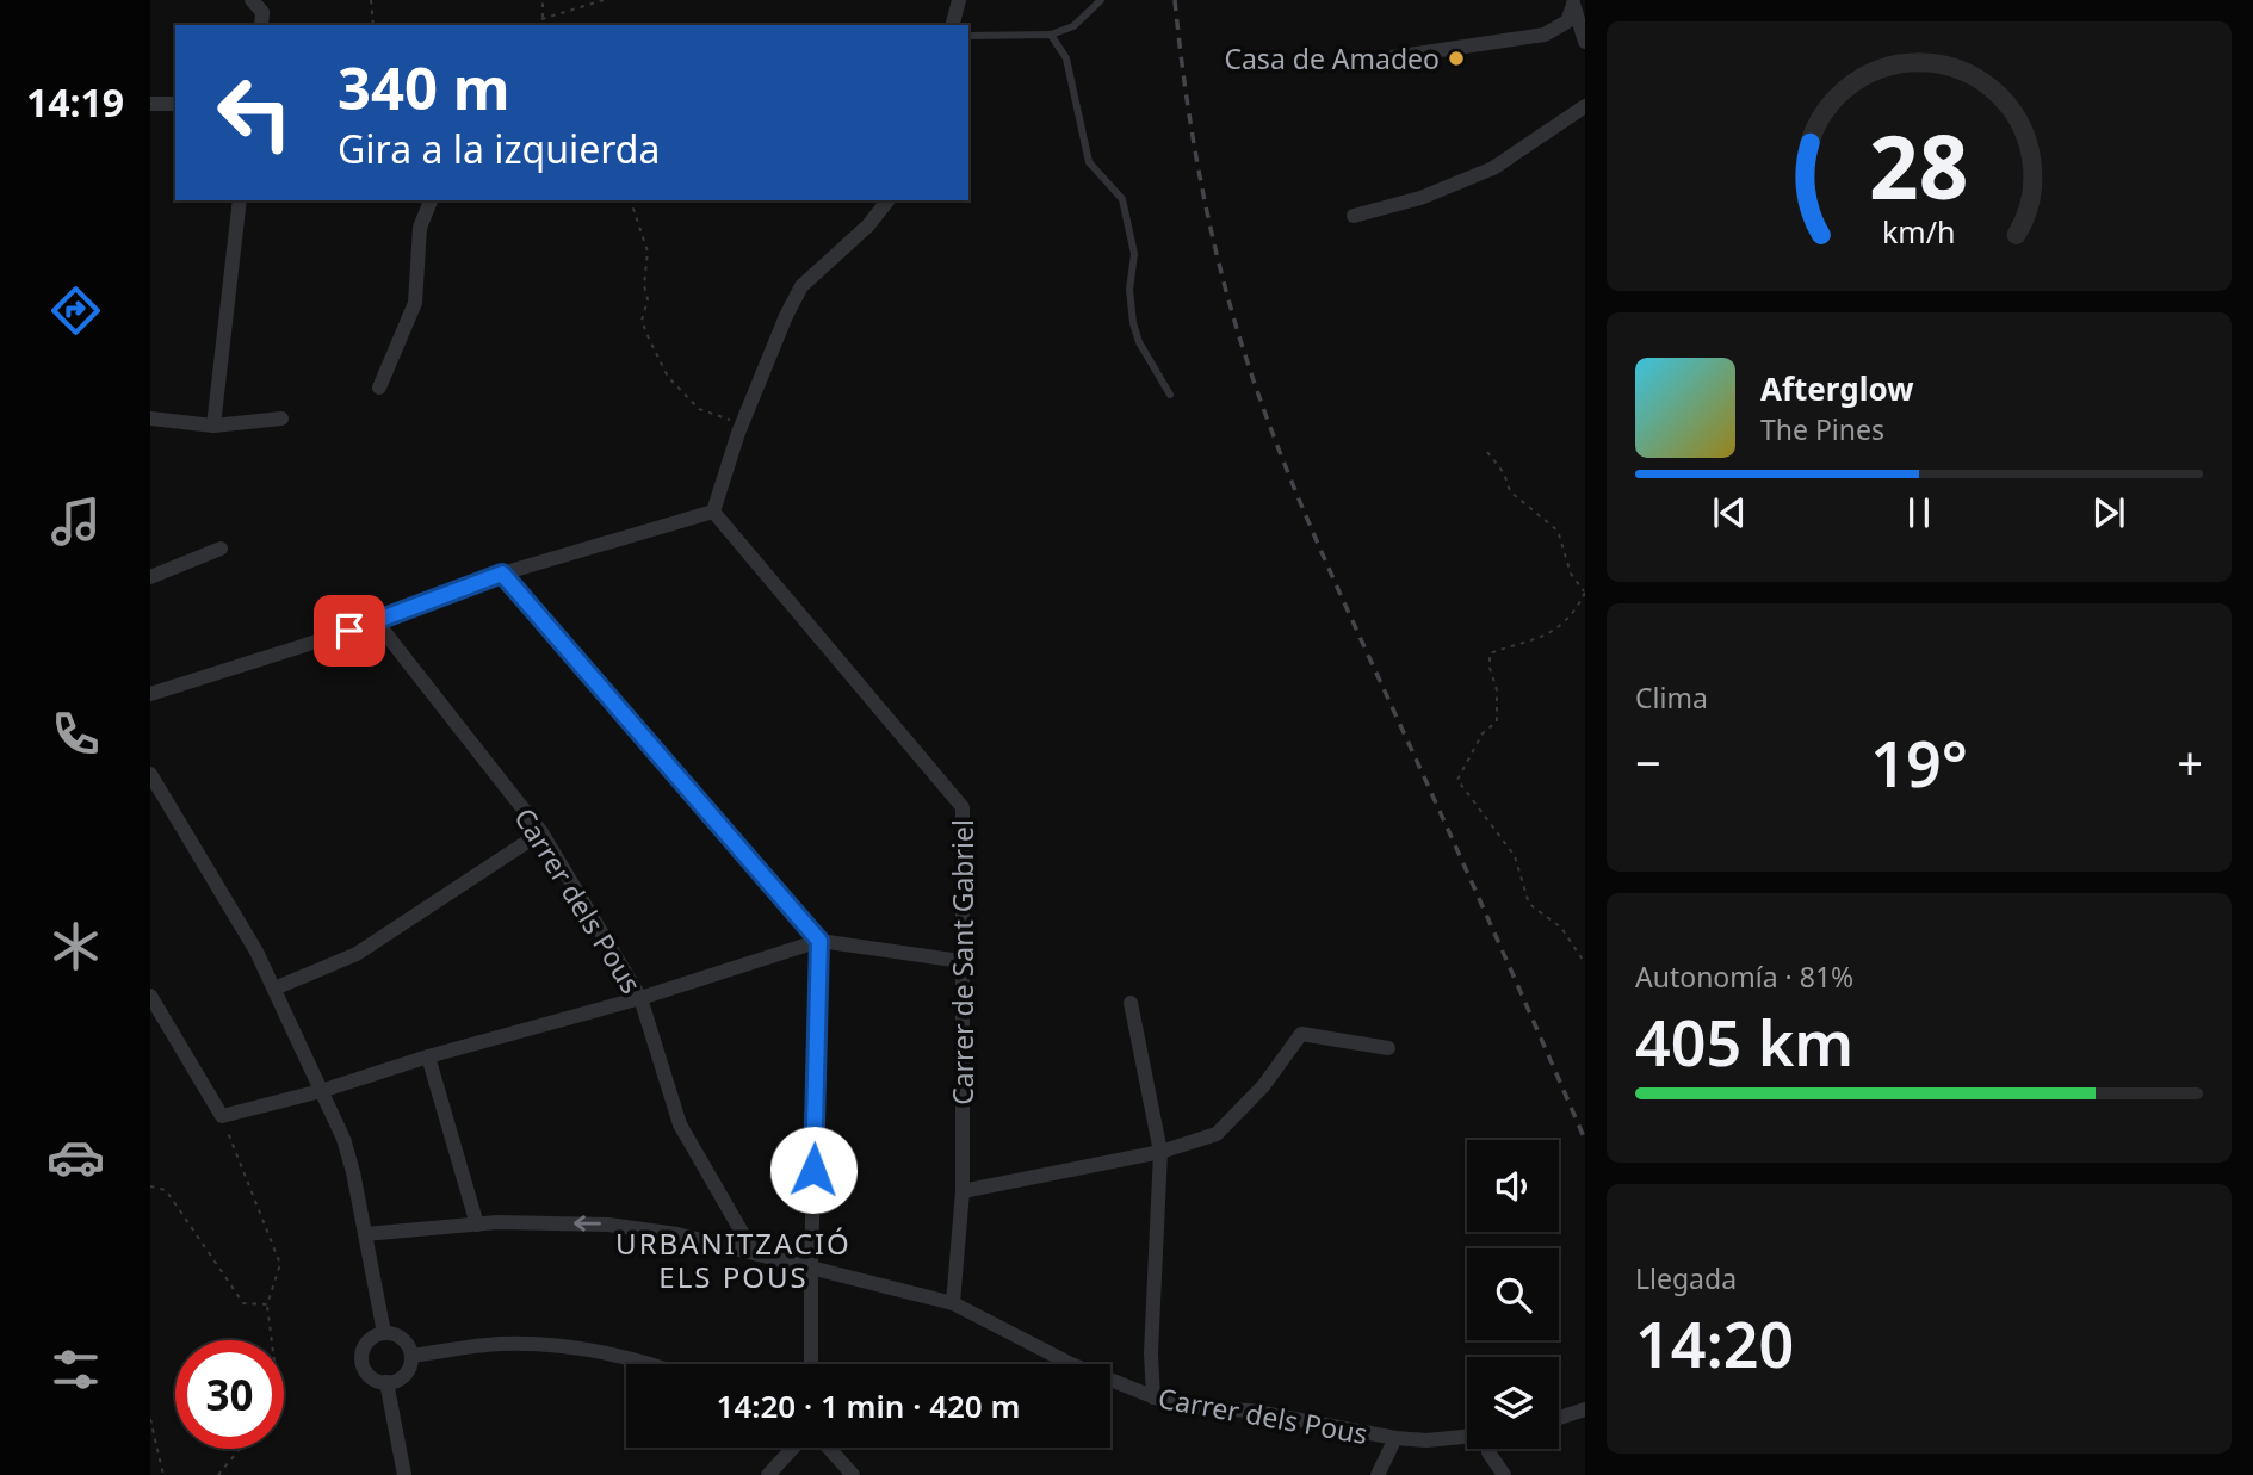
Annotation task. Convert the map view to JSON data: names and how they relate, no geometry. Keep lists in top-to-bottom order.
{
  "streets": {
    "street": ["Carrer dels Pous", "Carrer de Sant Gabriel"]
  },
  "crossings": [
    ["Carrer dels Pous", "Carrer de Sant Gabriel"]
  ],
  "districts": ["URBANITZACIÓ ELS POUS"],
  "places": ["Casa de Amadeo"],
  "page": {
    "tabs": "14:19",
    "turn": ["340 m", "Gira a la izquierda"],
    "song": ["Afterglow", "The Pines"],
    "tile": [
      "Clima",
      ["Autonomía · 81%", "405 km"],
      ["Llegada", "14:20"]
    ],
    "heat": ["−", "19°", "+"],
    "limit": "30",
    "trip": "14:20 · 1 min · 420 m",
    "gauge": ["28", "km/h"]
  }
}
